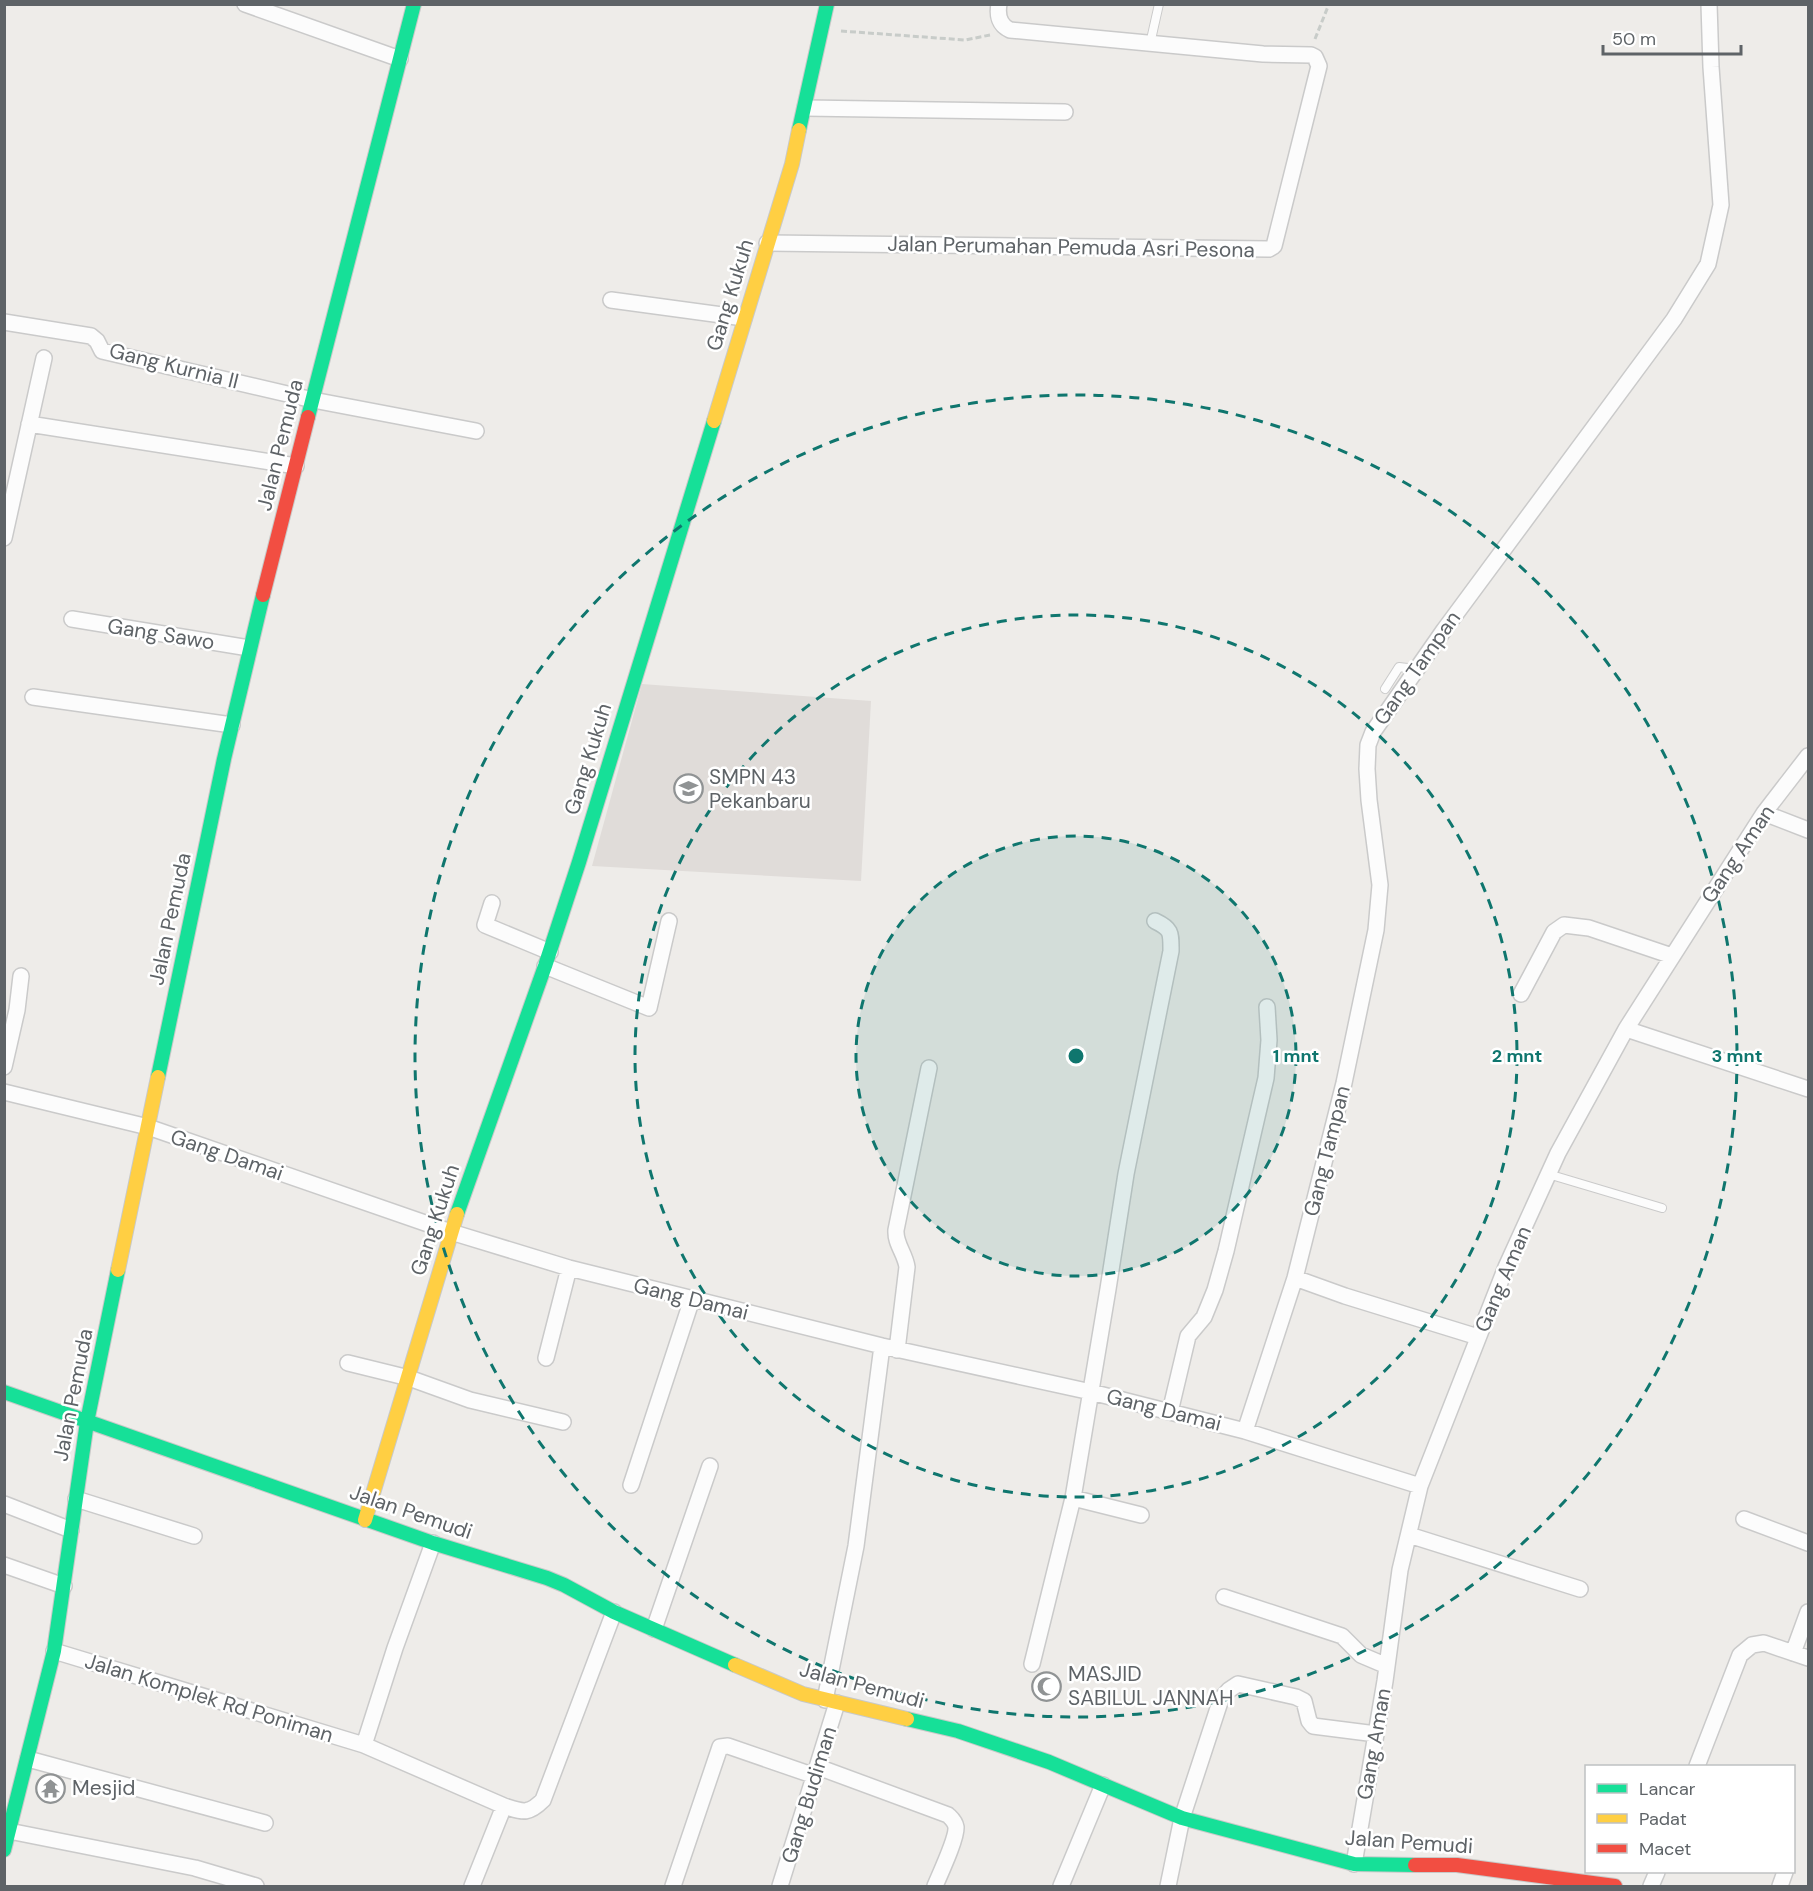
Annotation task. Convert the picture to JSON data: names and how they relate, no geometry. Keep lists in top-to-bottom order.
{
  "streets": {
    "street": [
      "Jalan Perumahan Pemuda Asri Pesona",
      "Gang Kukuh",
      "Gang Kurnia II",
      "Jalan Pemuda",
      "Gang Sawo",
      "Gang Tampan",
      "Gang Aman",
      "Gang Damai",
      "Jalan Pemudi",
      "Jalan Komplek Rd Poniman",
      "Gang Budiman"
    ]
  },
  "crossings": [
    ["Jalan Perumahan Pemuda Asri Pesona", "Gang Kukuh"],
    ["Gang Kukuh", "Gang Damai"],
    ["Gang Kukuh", "Jalan Pemudi"],
    ["Gang Kurnia II", "Jalan Pemuda"],
    ["Jalan Pemuda", "Gang Sawo"],
    ["Jalan Pemuda", "Gang Damai"],
    ["Jalan Pemuda", "Jalan Pemudi"],
    ["Jalan Pemuda", "Jalan Komplek Rd Poniman"],
    ["Gang Tampan", "Gang Damai"],
    ["Gang Aman", "Gang Damai"],
    ["Gang Aman", "Jalan Pemudi"],
    ["Gang Damai", "Gang Budiman"],
    ["Jalan Pemudi", "Jalan Komplek Rd Poniman"],
    ["Jalan Pemudi", "Gang Budiman"]
  ],
  "places": {
    "school or university": ["SMPN 43 Pekanbaru"],
    "mosque": ["MASJID SABILUL JANNAH"],
    "temple": ["Mesjid"]
  },
  "legend": ["Lancar", "Padat", "Macet"],
  "scale_bar": "50 m",
  "rings": ["1 mnt", "2 mnt", "3 mnt"]
}
